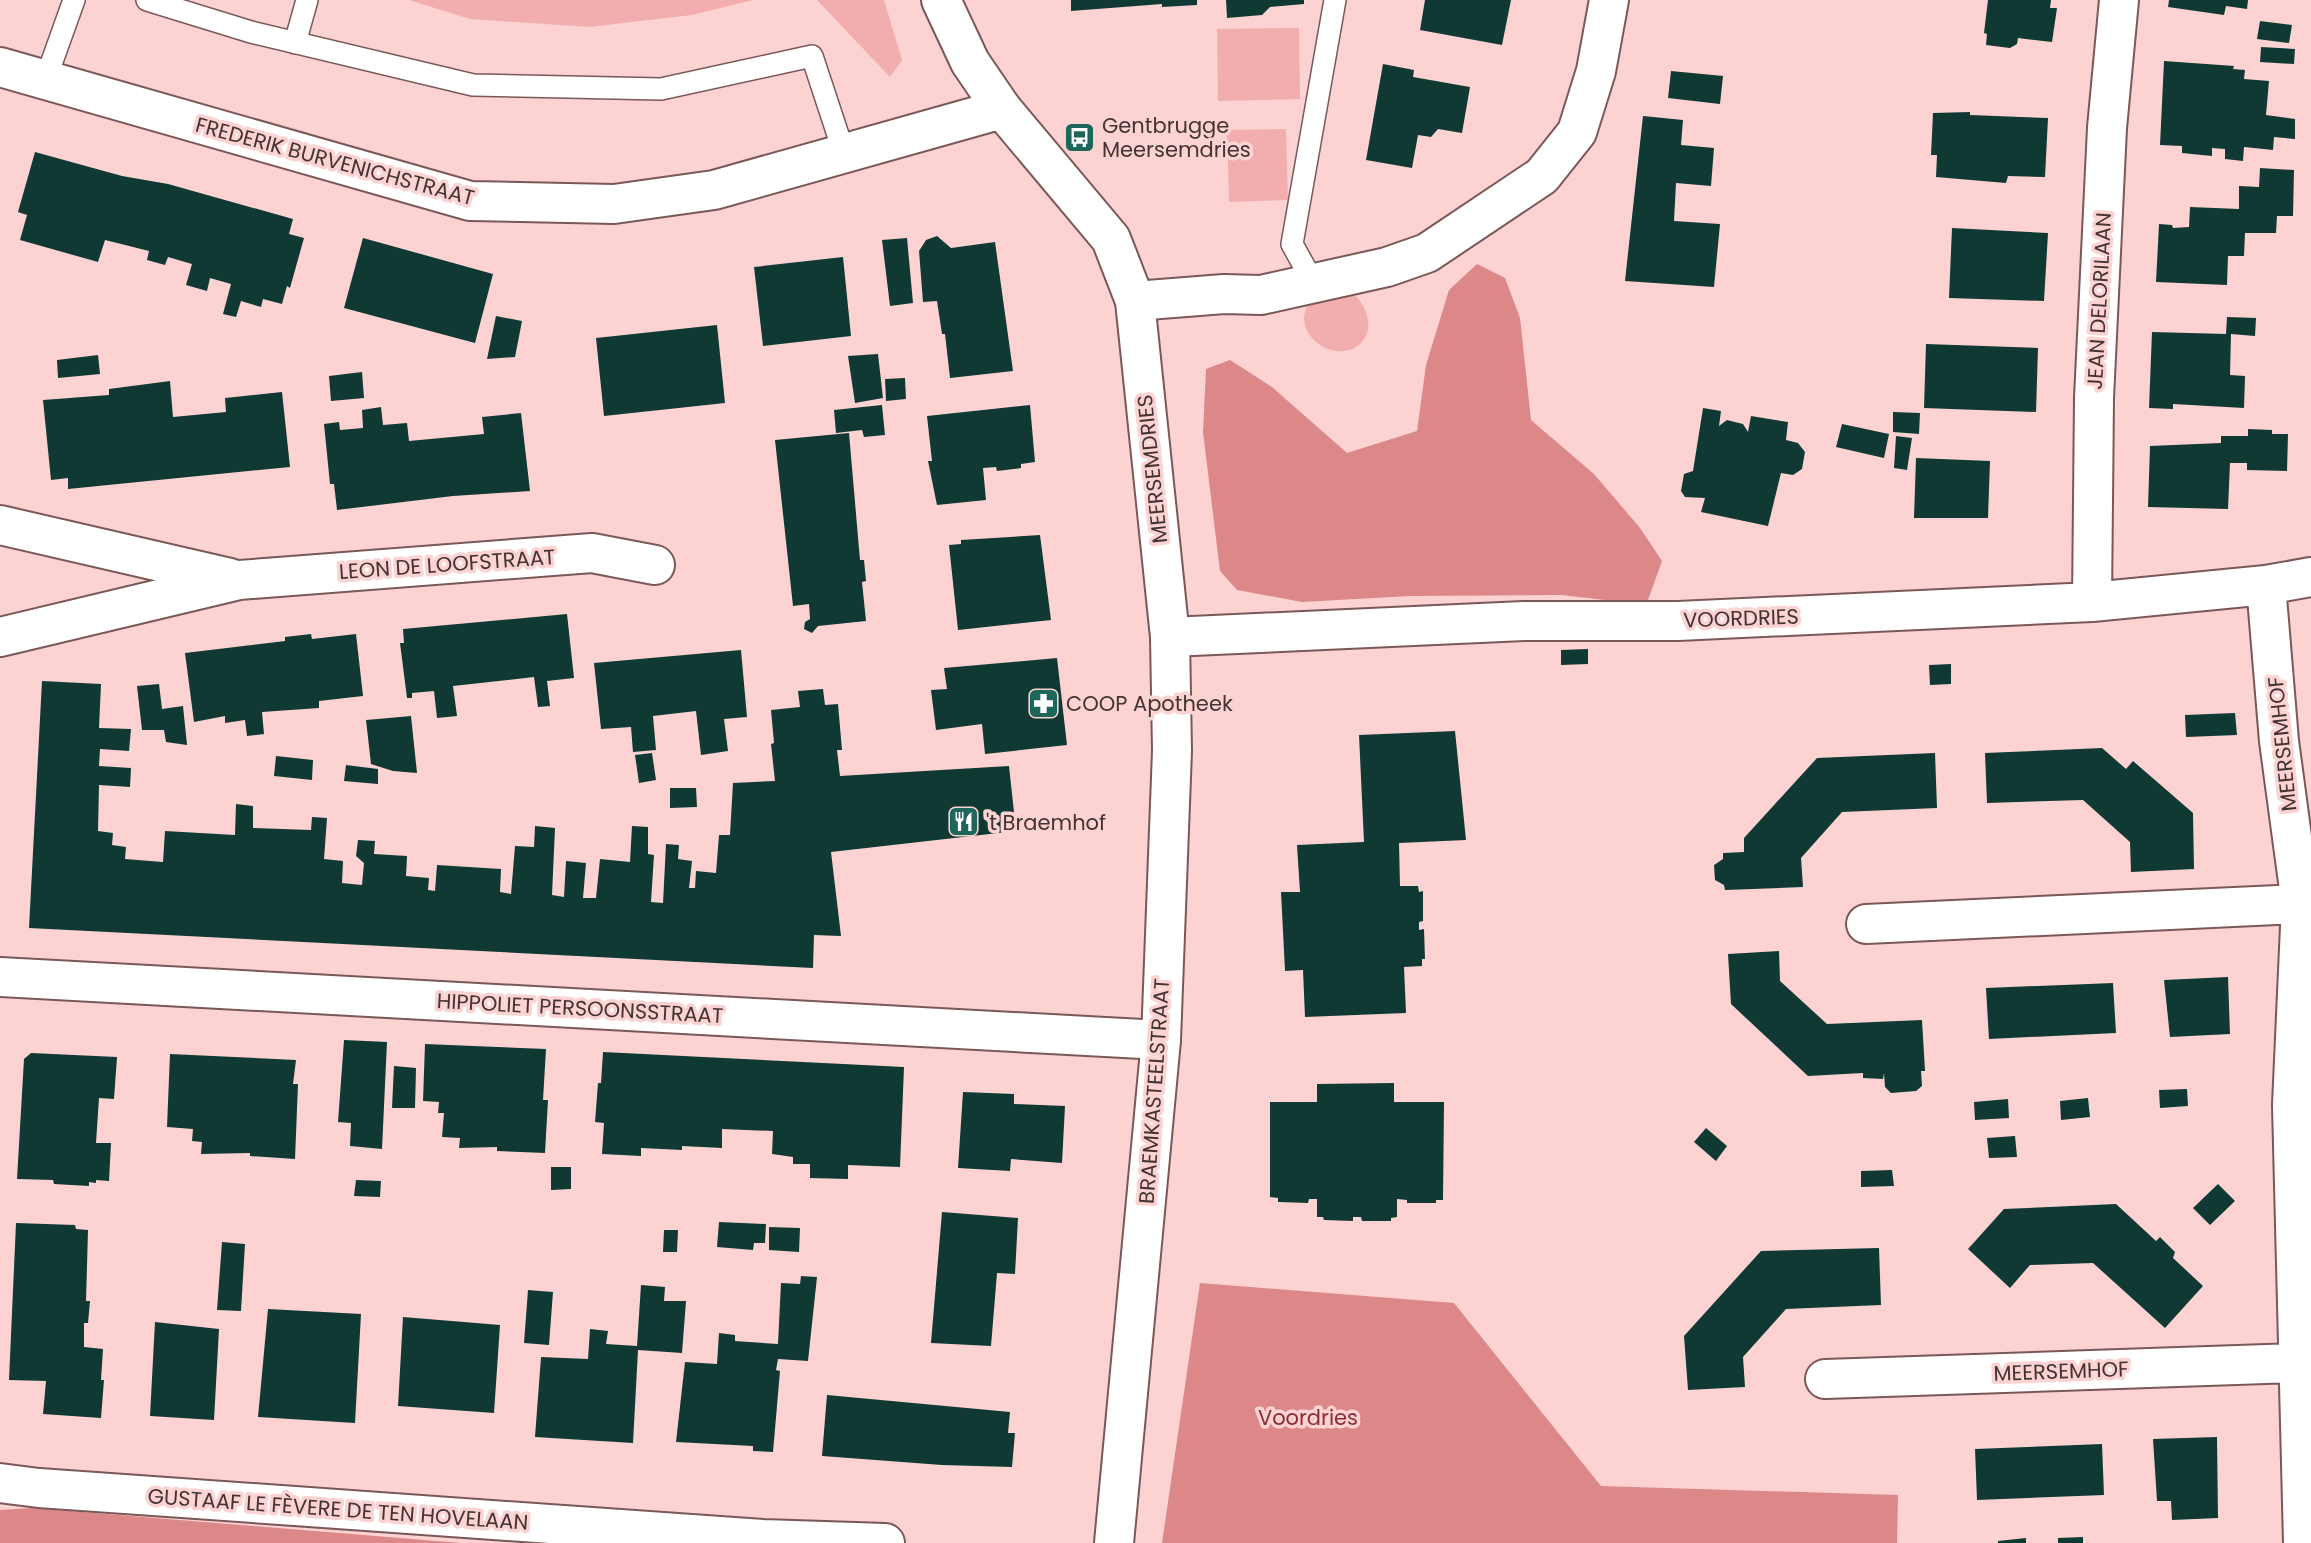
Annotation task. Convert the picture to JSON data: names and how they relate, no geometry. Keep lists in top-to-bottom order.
{
  "streets": {
    "street": [
      "FREDERIK BURVENICHSTRAAT",
      "JEAN DELORILAAN",
      "MEERSEMDRIES",
      "LEON DE LOOFSTRAAT",
      "VOORDRIES",
      "MEERSEMHOF",
      "HIPPOLIET PERSOONSSTRAAT",
      "BRAEMKASTEELSTRAAT",
      "GUSTAAF LE FÈVERE DE TEN HOVELAAN"
    ]
  },
  "crossings": [
    ["FREDERIK BURVENICHSTRAAT", "MEERSEMDRIES"],
    ["JEAN DELORILAAN", "VOORDRIES"],
    ["MEERSEMDRIES", "VOORDRIES"],
    ["MEERSEMDRIES", "BRAEMKASTEELSTRAAT"],
    ["VOORDRIES", "MEERSEMHOF"],
    ["VOORDRIES", "BRAEMKASTEELSTRAAT"],
    ["HIPPOLIET PERSOONSSTRAAT", "BRAEMKASTEELSTRAAT"]
  ],
  "parks": ["Voordries"],
  "places": {
    "bus stop": ["Gentbrugge Meersemdries"],
    "pharmacy": ["COOP Apotheek"],
    "restaurant": ["'t Braemhof"]
  }
}
